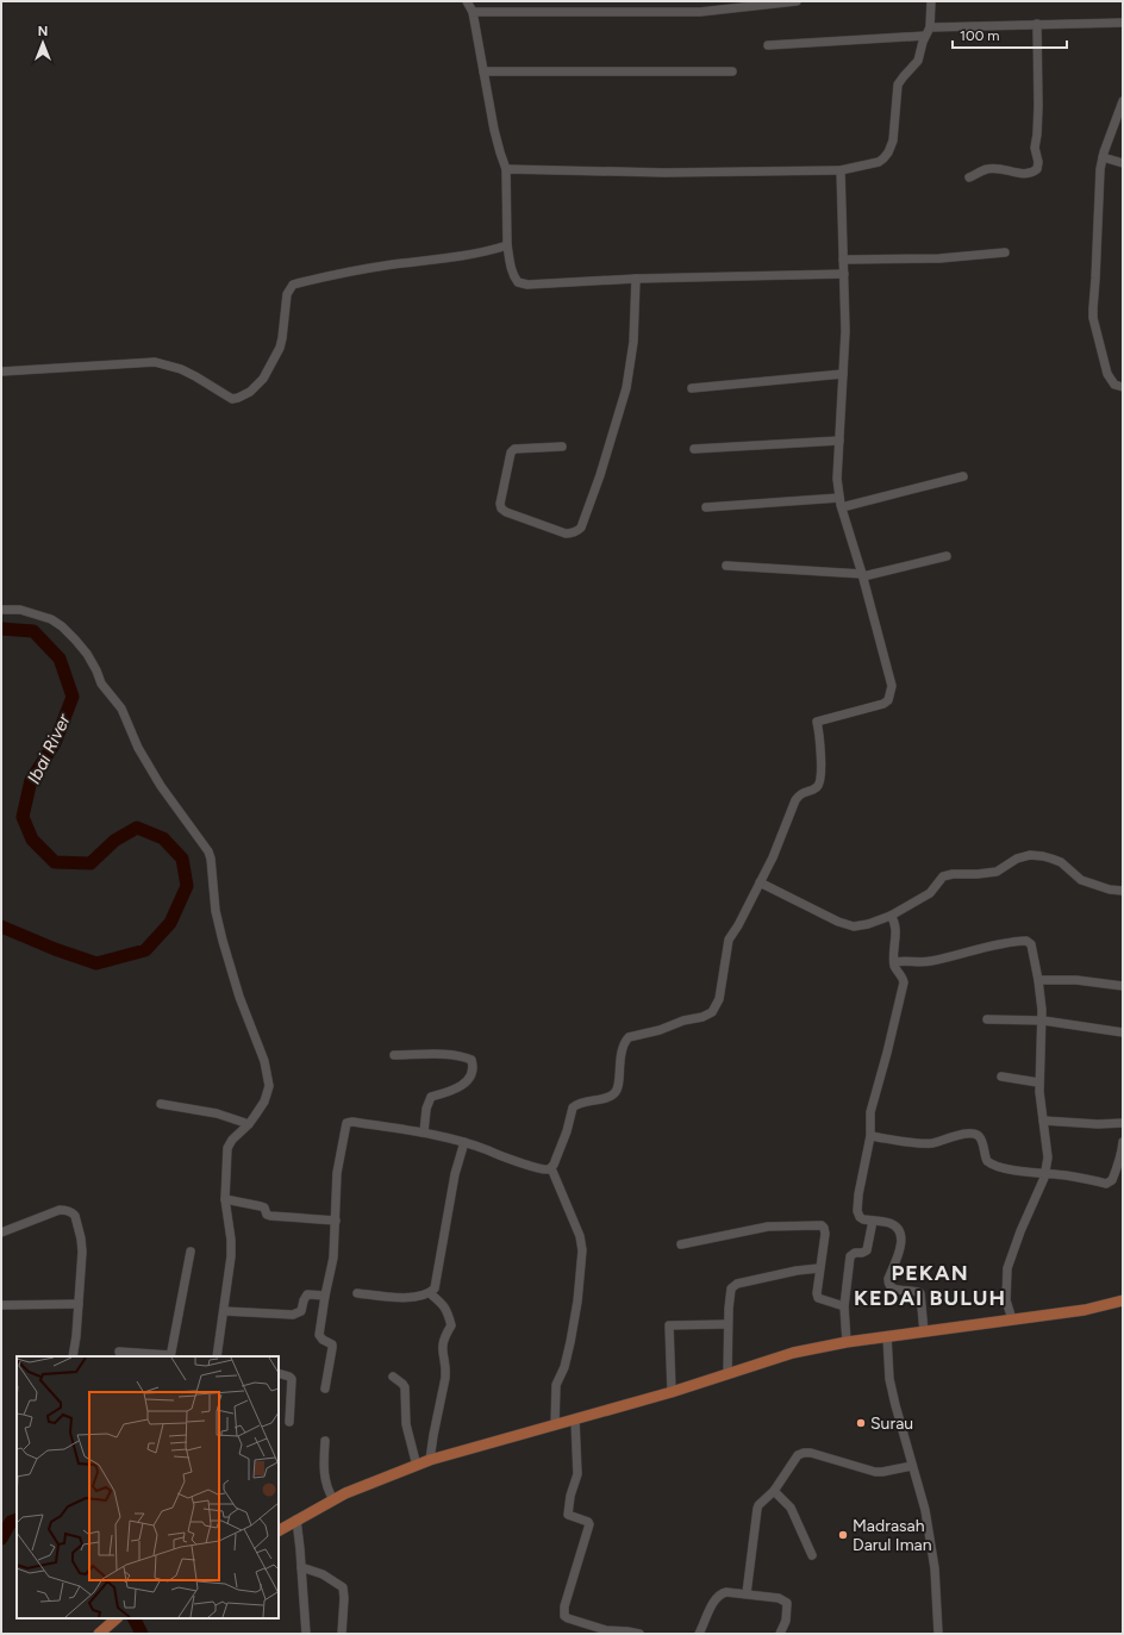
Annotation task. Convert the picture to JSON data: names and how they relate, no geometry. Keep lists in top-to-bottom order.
{
  "districts": ["PEKAN KEDAI BULUH"],
  "water": ["Ibai River"],
  "places": ["Surau", "Madrasah Darul Iman"],
  "scale_bar": "100 m",
  "north": "top"
}
